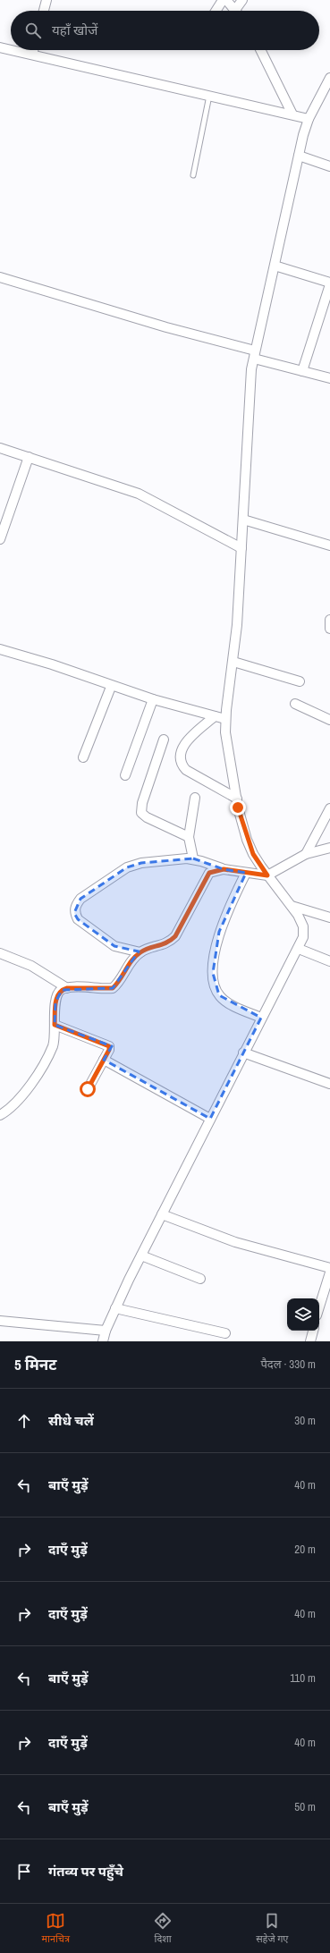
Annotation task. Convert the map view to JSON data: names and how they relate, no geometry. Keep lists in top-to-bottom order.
{
  "page": {
    "search": "यहाँ खोजें",
    "heading": ["5 मिनट", "पैदल · 330 m"],
    "list": [
      ["सीधे चलें", "30 m"],
      ["बाएँ मुड़ें", "40 m"],
      ["दाएँ मुड़ें", "20 m"],
      ["दाएँ मुड़ें", "40 m"],
      ["बाएँ मुड़ें", "110 m"],
      ["दाएँ मुड़ें", "40 m"],
      ["बाएँ मुड़ें", "50 m"],
      "गंतव्य पर पहुँचे"
    ],
    "nav": ["मानचित्र", "दिशा", "सहेजे गए"]
  }
}
